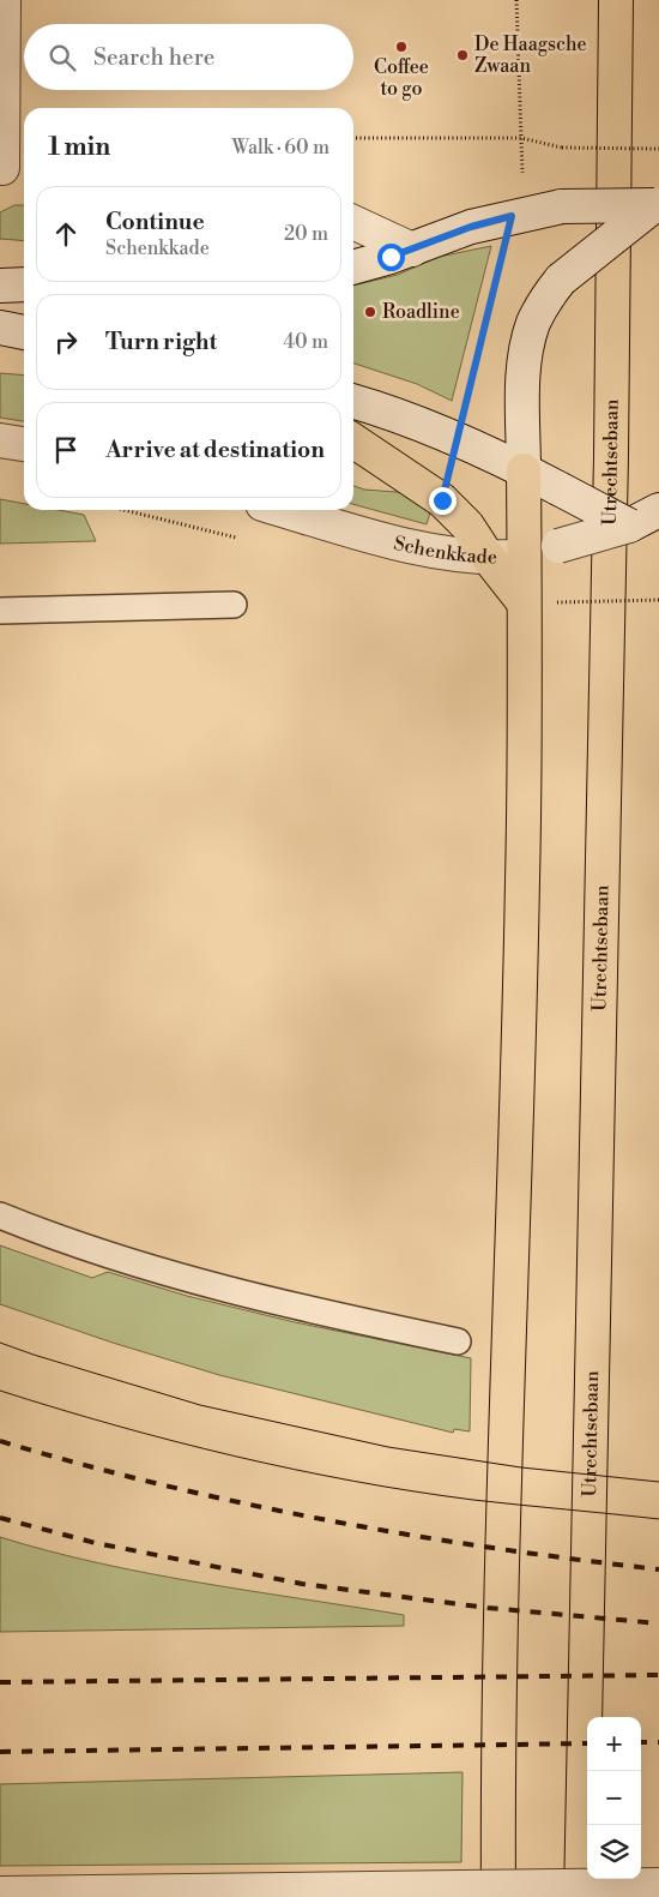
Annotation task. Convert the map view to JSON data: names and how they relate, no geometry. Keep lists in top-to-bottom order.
{
  "streets": {
    "main road": ["Utrechtsebaan"],
    "street": ["Schenkkade"]
  },
  "places": ["Coffee to go", "De Haagsche Zwaan", "Roadline"],
  "page": {
    "search": "Search here",
    "heading": ["1 min", "Walk · 60 m"],
    "list": [
      ["Continue", "Schenkkade", "20 m"],
      ["Turn right", "40 m"],
      "Arrive at destination"
    ],
    "map_buttons": ["+", "−"]
  }
}
